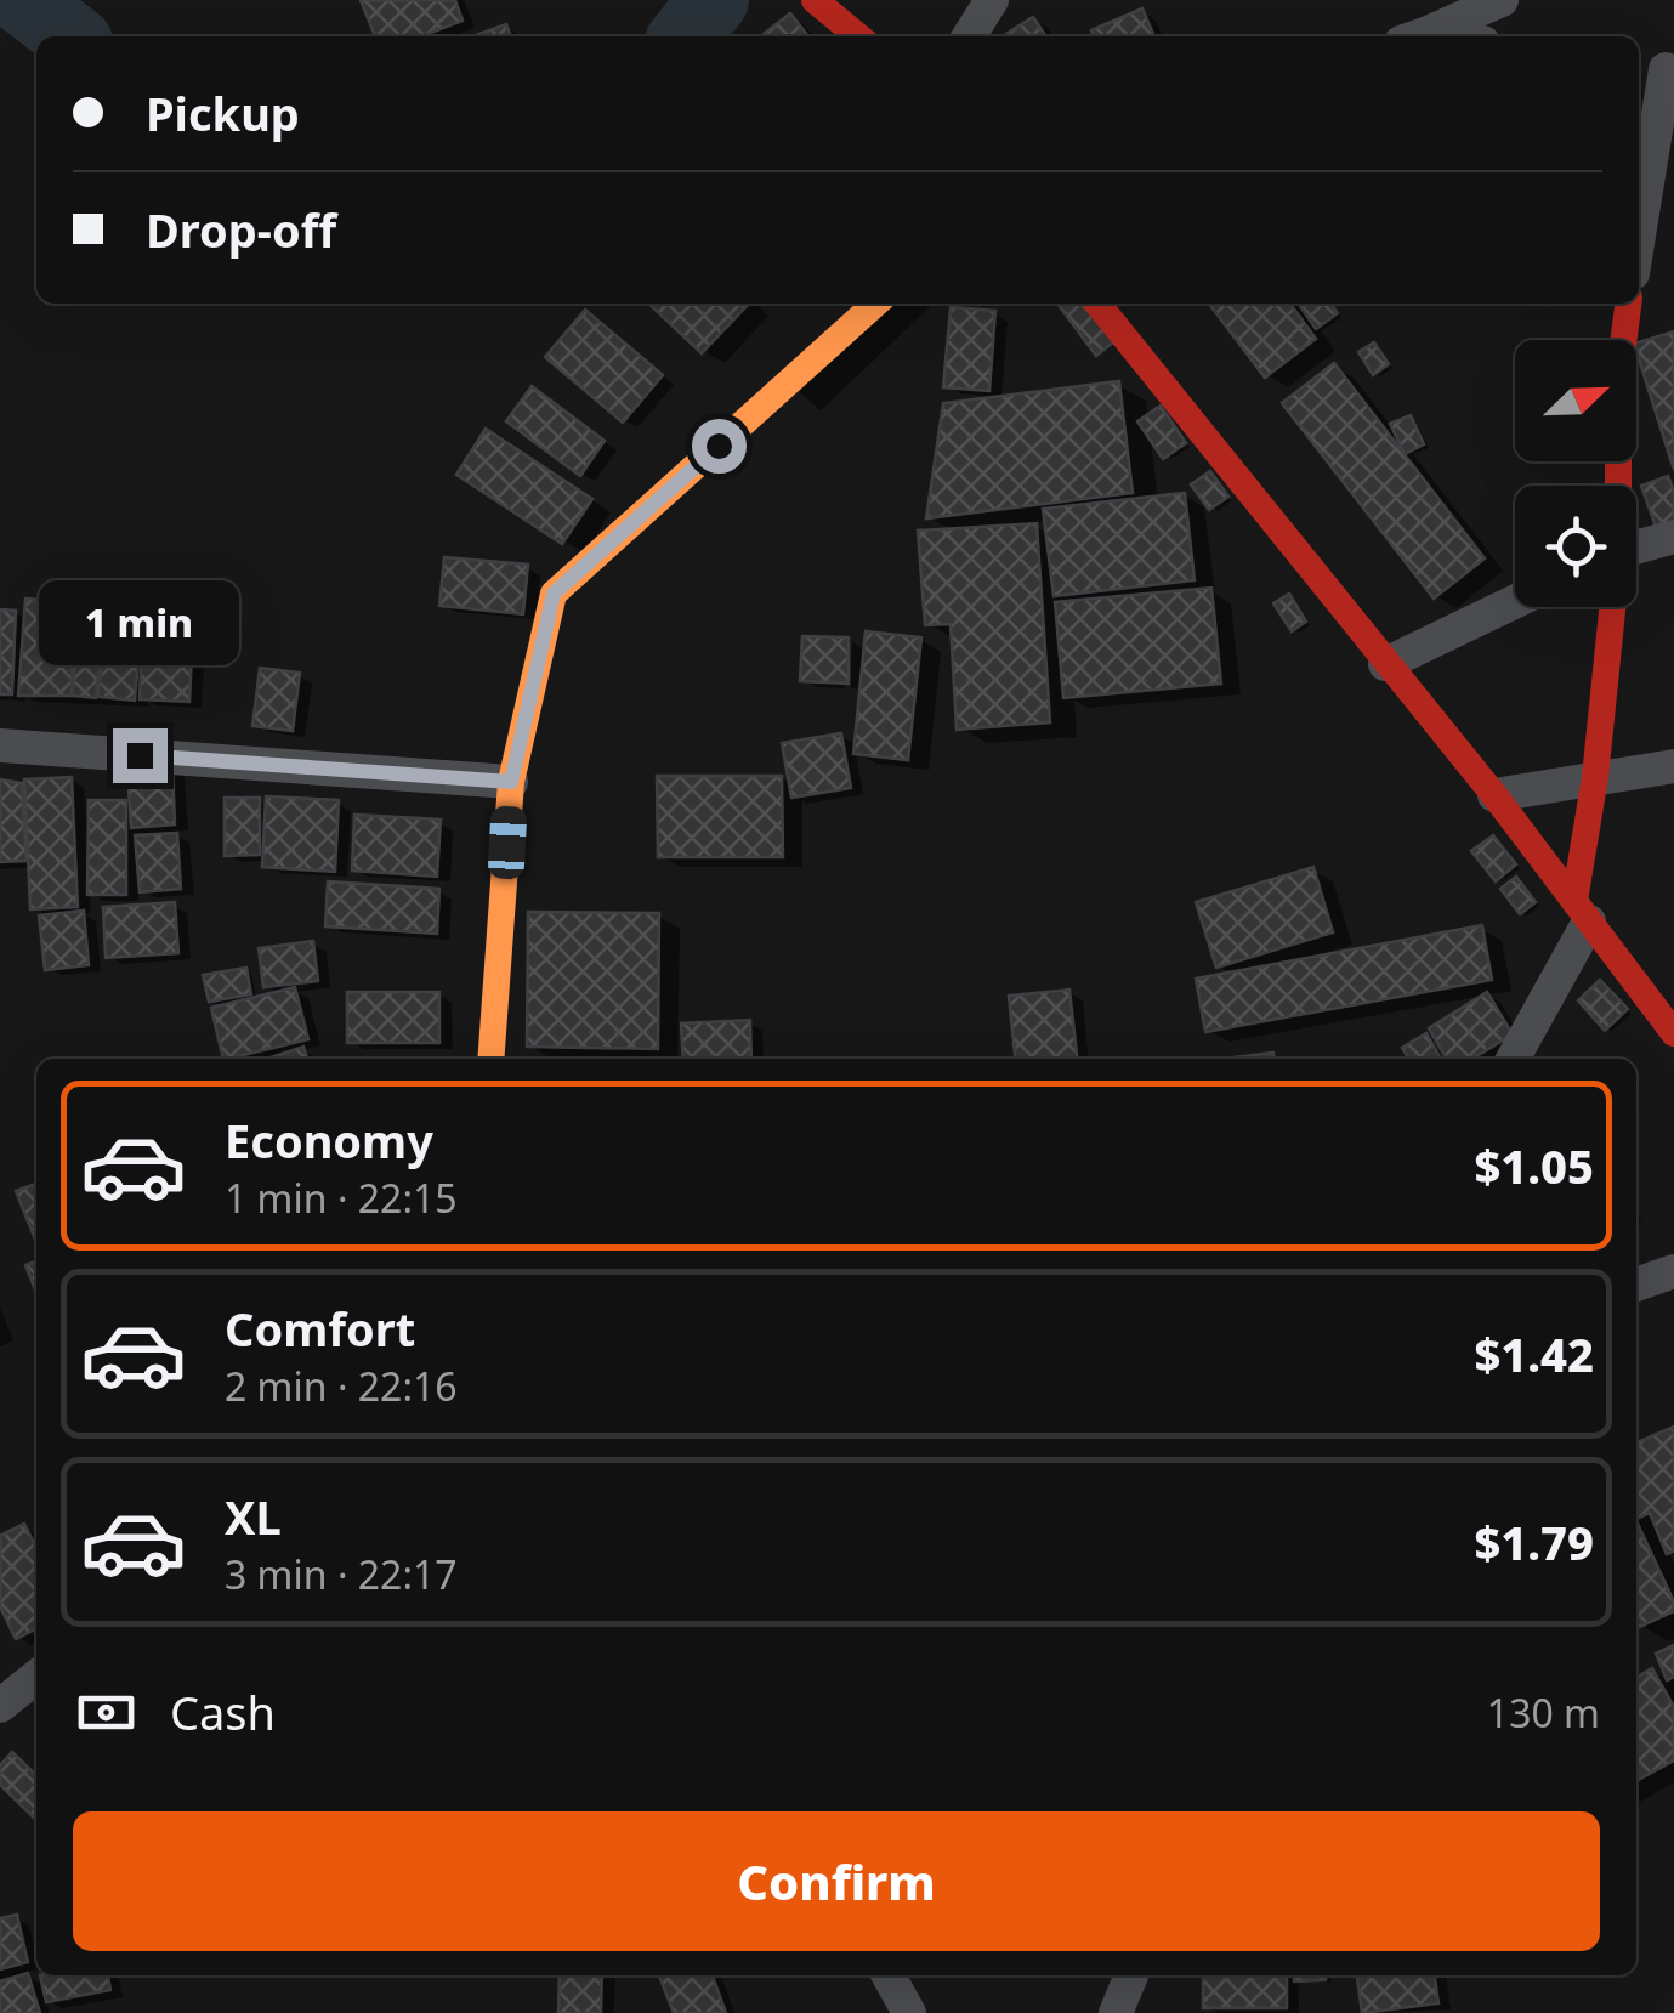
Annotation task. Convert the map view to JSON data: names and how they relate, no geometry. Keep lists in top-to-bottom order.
{
  "north": "top right",
  "page": {
    "banner": ["Pickup", "Drop-off"],
    "bubble": "1 min",
    "list": [
      {
        "name": "Economy",
        "note": "1 min · 22:15",
        "value": "$1.05"
      },
      {
        "name": "Comfort",
        "note": "2 min · 22:16",
        "value": "$1.42"
      },
      {
        "name": "XL",
        "note": "3 min · 22:17",
        "value": "$1.79"
      }
    ],
    "pay": ["Cash", "130 m"],
    "buttons": "Confirm"
  }
}
